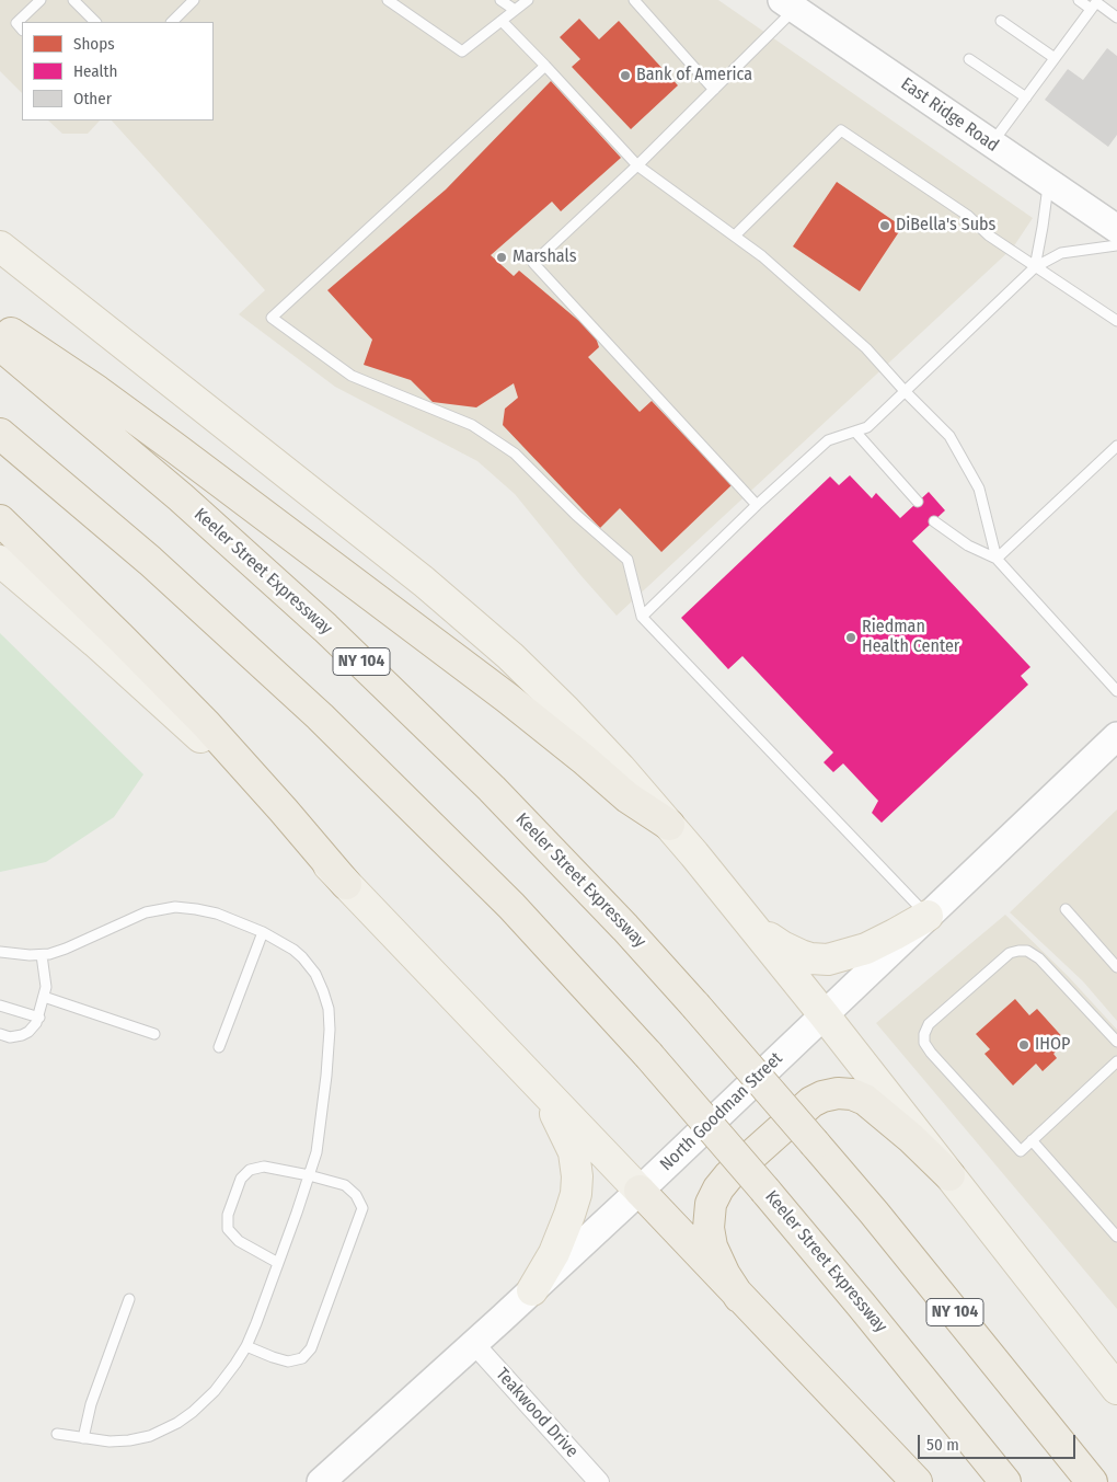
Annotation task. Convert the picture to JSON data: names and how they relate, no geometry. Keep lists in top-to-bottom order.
{
  "streets": {
    "highway": ["Keeler Street Expressway", "NY 104"],
    "main road": ["East Ridge Road", "North Goodman Street"],
    "street": ["Teakwood Drive"]
  },
  "crossings": [
    ["North Goodman Street", "Teakwood Drive"]
  ],
  "places": [
    "Bank of America",
    "DiBella's Subs",
    "Marshals",
    "Riedman Health Center",
    "IHOP"
  ],
  "legend": ["Shops", "Health", "Other"],
  "scale_bar": "50 m"
}
